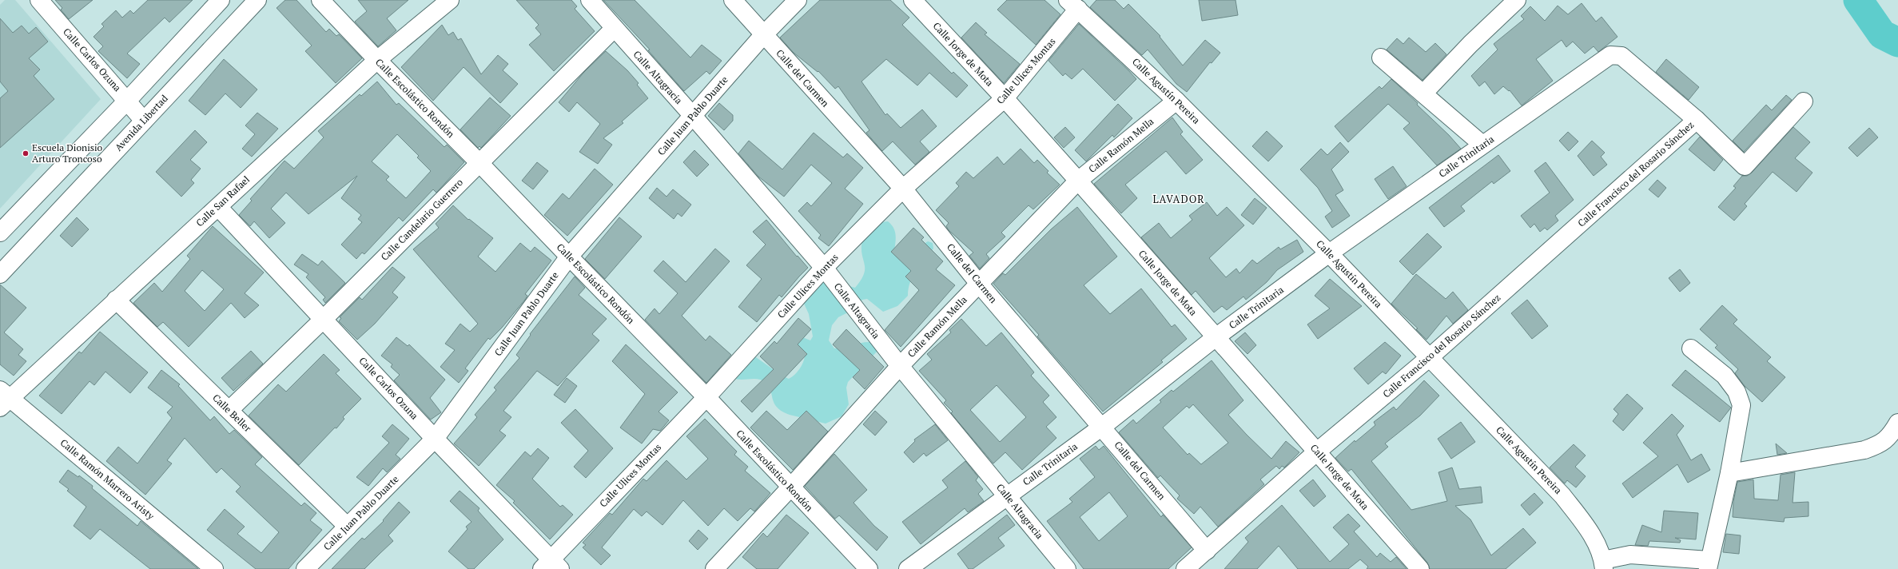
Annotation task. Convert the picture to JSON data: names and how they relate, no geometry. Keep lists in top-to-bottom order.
{
  "streets": {
    "street": [
      "Calle Jorge de Mota",
      "Calle Carlos Ozuna",
      "Calle Ulices Montas",
      "Calle Altagracia",
      "Calle del Carmen",
      "Calle Agustín Pereira",
      "Calle Escolástico Rondón",
      "Calle Juan Pablo Duarte",
      "Avenida Libertad",
      "Calle Ramón Mella",
      "Calle Trinitaria",
      "Calle Francisco del Rosario Sánchez",
      "Calle San Rafael",
      "Calle Candelario Guerrero",
      "Calle Beller",
      "Calle Ramón Marrero Aristy"
    ]
  },
  "crossings": [
    ["Calle Jorge de Mota", "Calle Ulices Montas"],
    ["Calle Jorge de Mota", "Calle Ramón Mella"],
    ["Calle Jorge de Mota", "Calle Trinitaria"],
    ["Calle Jorge de Mota", "Calle Francisco del Rosario Sánchez"],
    ["Calle Carlos Ozuna", "Calle Ulices Montas"],
    ["Calle Carlos Ozuna", "Calle Juan Pablo Duarte"],
    ["Calle Carlos Ozuna", "Avenida Libertad"],
    ["Calle Carlos Ozuna", "Calle San Rafael"],
    ["Calle Carlos Ozuna", "Calle Candelario Guerrero"],
    ["Calle Ulices Montas", "Calle Altagracia"],
    ["Calle Ulices Montas", "Calle del Carmen"],
    ["Calle Ulices Montas", "Calle Agustín Pereira"],
    ["Calle Ulices Montas", "Calle Escolástico Rondón"],
    ["Calle Altagracia", "Calle Juan Pablo Duarte"],
    ["Calle Altagracia", "Calle Ramón Mella"],
    ["Calle Altagracia", "Calle Trinitaria"],
    ["Calle Altagracia", "Calle Candelario Guerrero"],
    ["Calle del Carmen", "Calle Juan Pablo Duarte"],
    ["Calle del Carmen", "Calle Ramón Mella"],
    ["Calle del Carmen", "Calle Trinitaria"],
    ["Calle del Carmen", "Calle Francisco del Rosario Sánchez"],
    ["Calle Agustín Pereira", "Calle Ramón Mella"],
    ["Calle Agustín Pereira", "Calle Trinitaria"],
    ["Calle Agustín Pereira", "Calle Francisco del Rosario Sánchez"],
    ["Calle Escolástico Rondón", "Calle Juan Pablo Duarte"],
    ["Calle Escolástico Rondón", "Calle Ramón Mella"],
    ["Calle Escolástico Rondón", "Calle San Rafael"],
    ["Calle Escolástico Rondón", "Calle Candelario Guerrero"],
    ["Calle Juan Pablo Duarte", "Calle Beller"],
    ["Calle Trinitaria", "Calle Francisco del Rosario Sánchez"],
    ["Calle San Rafael", "Calle Beller"],
    ["Calle San Rafael", "Calle Ramón Marrero Aristy"],
    ["Calle Candelario Guerrero", "Calle Beller"]
  ],
  "districts": ["LAVADOR"],
  "places": ["Escuela Dionisio Arturo Troncoso"]
}
